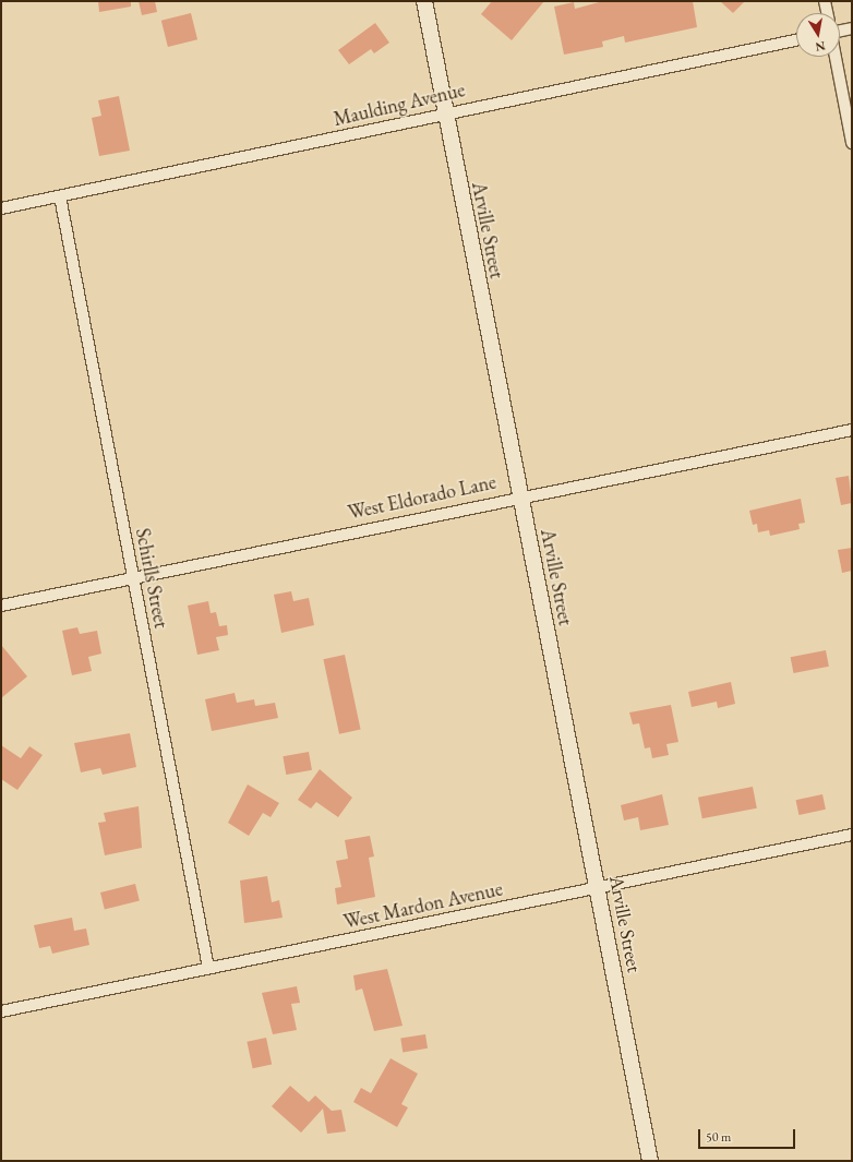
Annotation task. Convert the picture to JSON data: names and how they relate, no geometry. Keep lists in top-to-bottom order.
{
  "streets": {
    "street": [
      "Maulding Avenue",
      "Arville Street",
      "West Eldorado Lane",
      "Schirlls Street",
      "West Mardon Avenue"
    ]
  },
  "crossings": [
    ["Maulding Avenue", "Arville Street"],
    ["Maulding Avenue", "Schirlls Street"],
    ["Arville Street", "West Eldorado Lane"],
    ["Arville Street", "West Mardon Avenue"],
    ["West Eldorado Lane", "Schirlls Street"],
    ["Schirlls Street", "West Mardon Avenue"]
  ],
  "scale_bar": "50 m",
  "north": "bottom"
}
